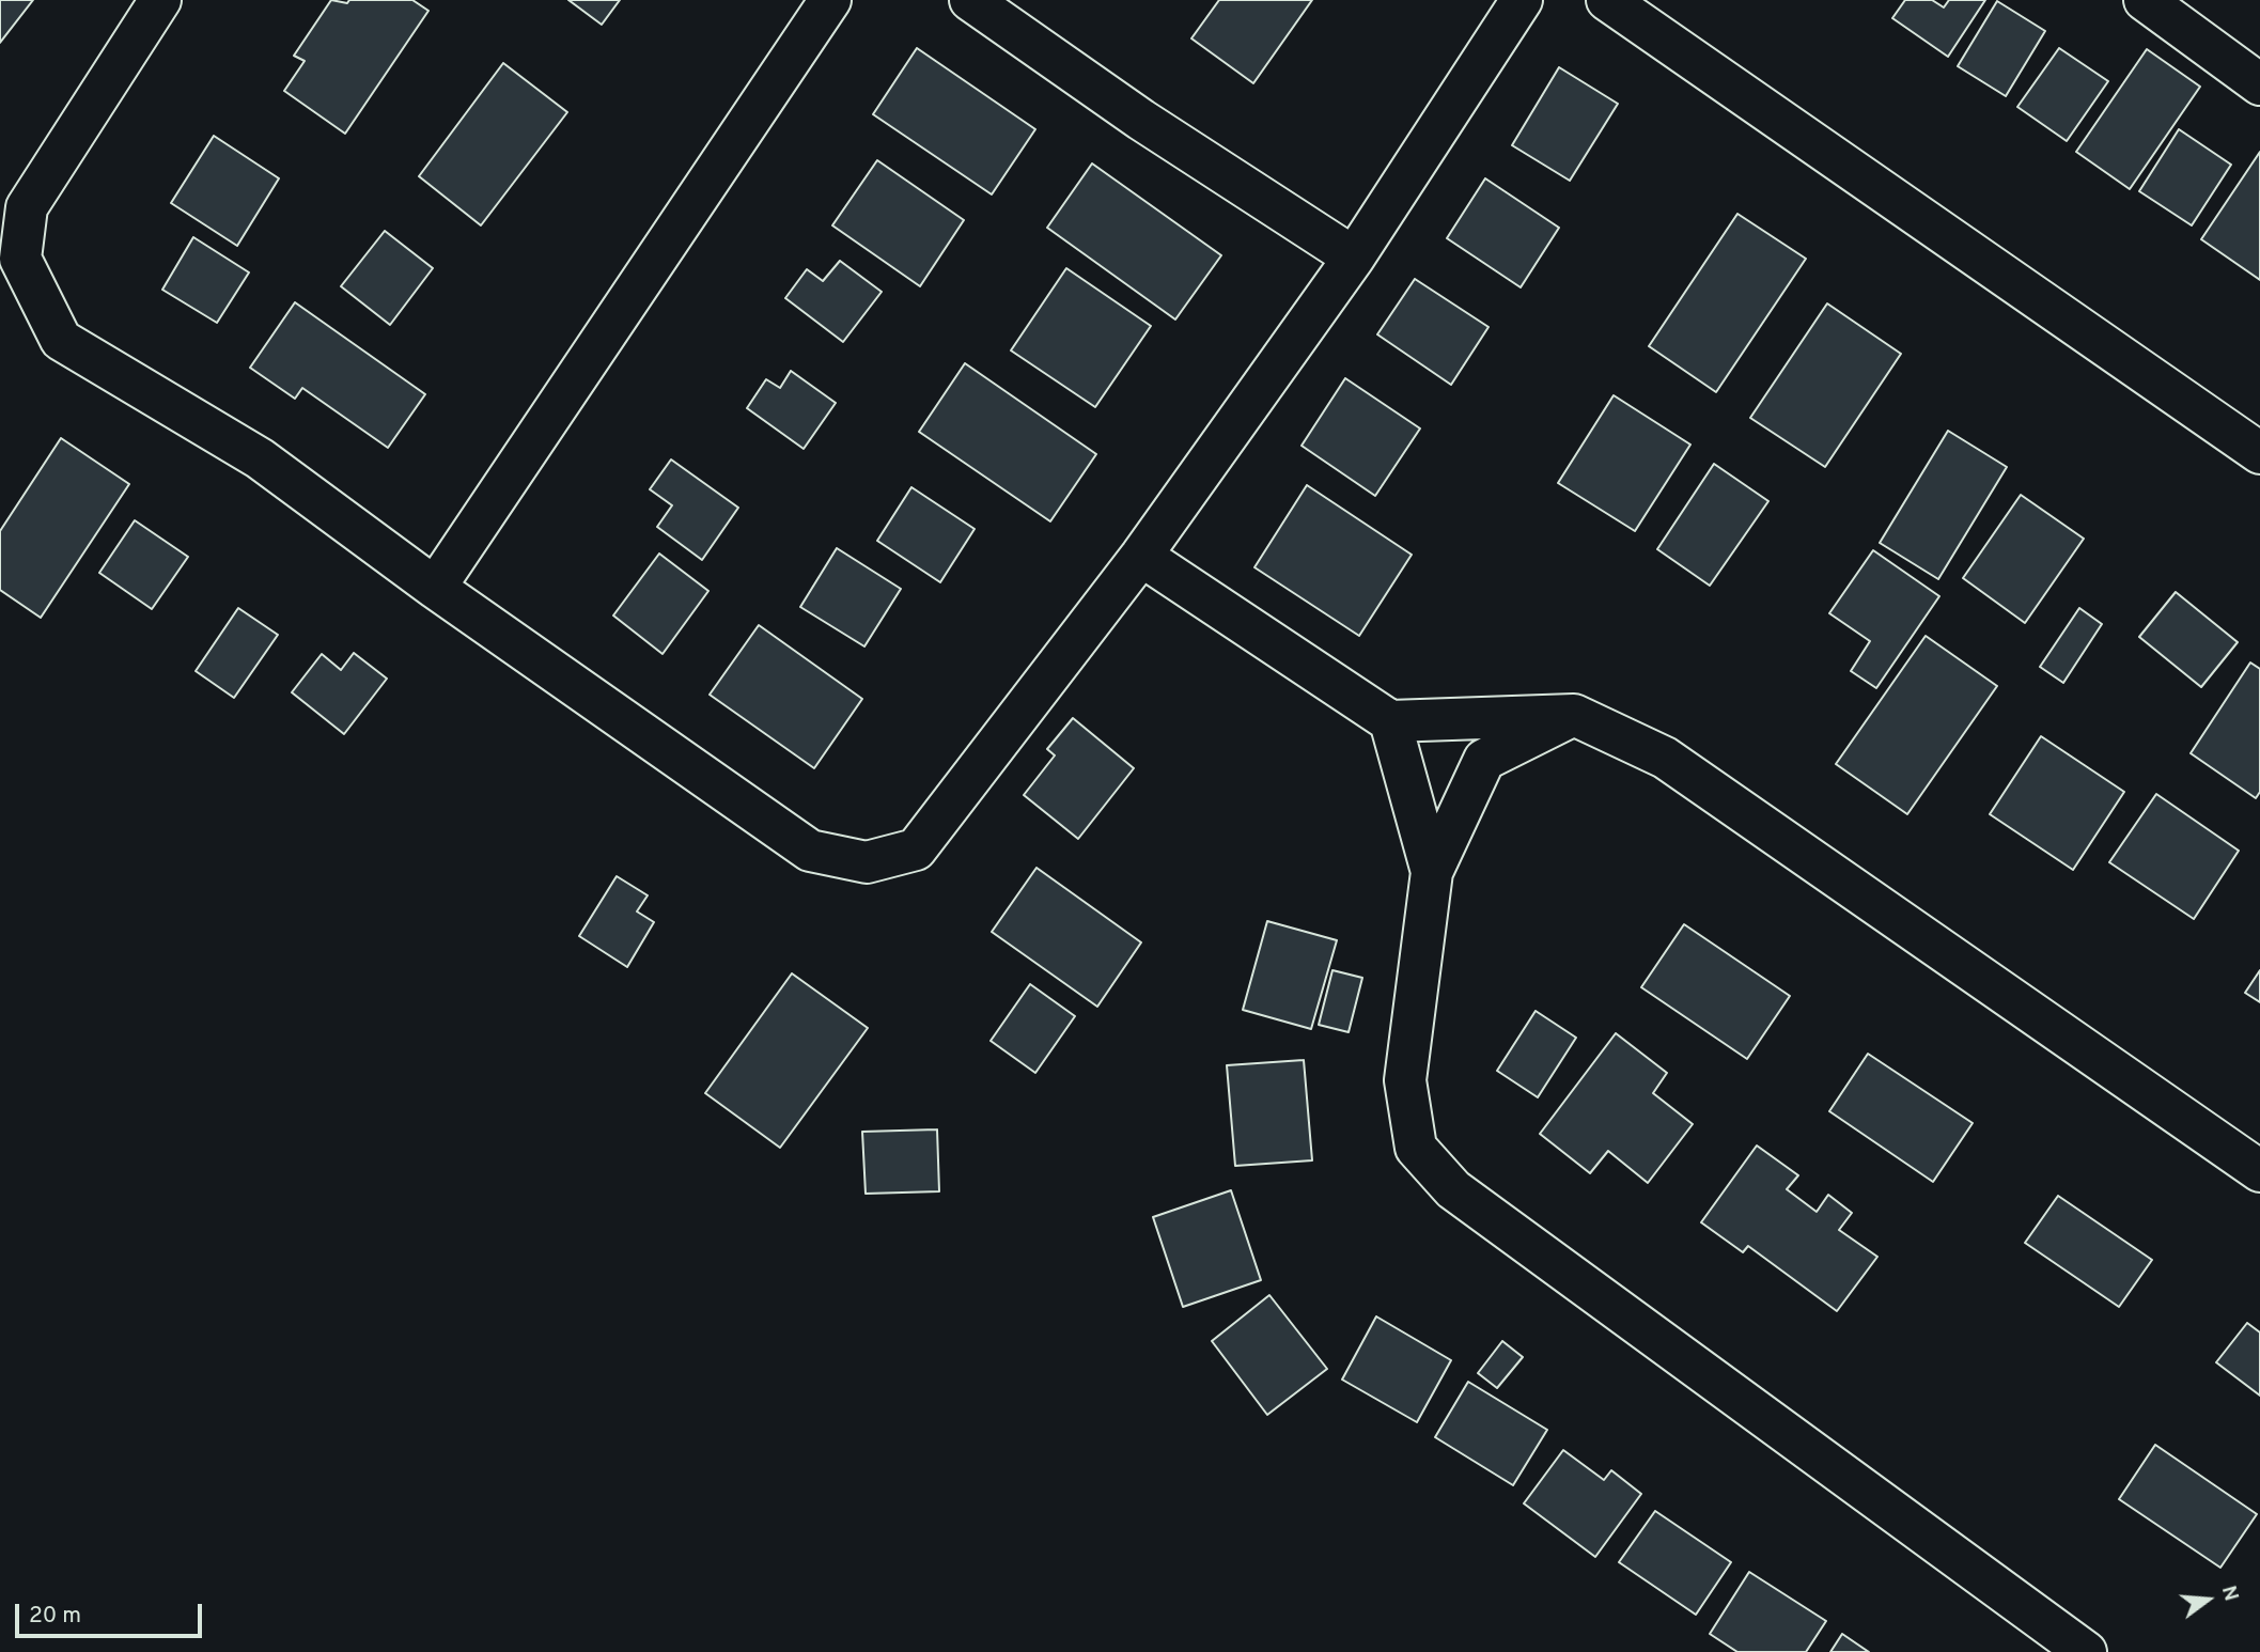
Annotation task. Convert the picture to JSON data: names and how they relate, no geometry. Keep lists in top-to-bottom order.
{
  "scale_bar": "20 m",
  "north": "right"
}
